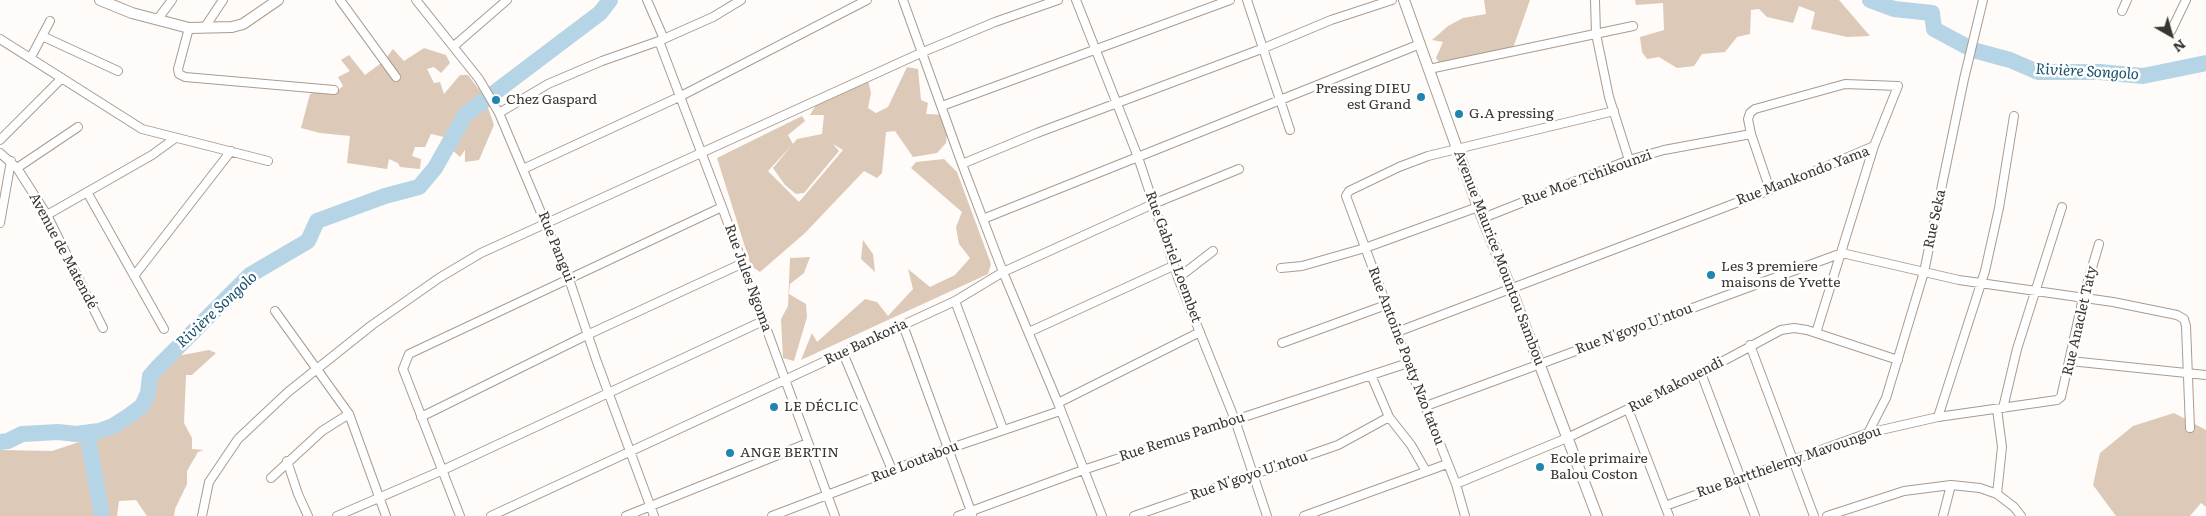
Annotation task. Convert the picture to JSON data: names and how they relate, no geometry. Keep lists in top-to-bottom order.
{
  "streets": {
    "street": [
      "Rue Mankondo Yama",
      "Rue Moe Tchikounzi",
      "Rue Seka",
      "Rue Pangui",
      "Avenue de Matendé",
      "Rue Gabriel Loembet",
      "Avenue Maurice Mountou Sambou",
      "Rue Jules Ngoma",
      "Rue Anaclet Taty",
      "Rue N'goyo U'ntou",
      "Rue Bankoria",
      "Rue Antoine Poaty Nzo tatou",
      "Rue Makouendi",
      "Rue Remus Pambou",
      "Rue Loutabou",
      "Rue Bartthelemy Mavoungou"
    ]
  },
  "crossings": [
    ["Rue Mankondo Yama", "Avenue Maurice Mountou Sambou"],
    ["Rue Mankondo Yama", "Rue N'goyo U'ntou"],
    ["Rue Mankondo Yama", "Rue Antoine Poaty Nzo tatou"],
    ["Rue Mankondo Yama", "Rue Makouendi"],
    ["Rue Moe Tchikounzi", "Avenue Maurice Mountou Sambou"],
    ["Rue Seka", "Rue Makouendi"],
    ["Rue Seka", "Rue Bartthelemy Mavoungou"],
    ["Rue Pangui", "Rue Bankoria"],
    ["Rue Gabriel Loembet", "Rue N'goyo U'ntou"],
    ["Rue Gabriel Loembet", "Rue Bankoria"],
    ["Rue Gabriel Loembet", "Rue Remus Pambou"],
    ["Rue Gabriel Loembet", "Rue Loutabou"],
    ["Avenue Maurice Mountou Sambou", "Rue N'goyo U'ntou"],
    ["Avenue Maurice Mountou Sambou", "Rue Antoine Poaty Nzo tatou"],
    ["Avenue Maurice Mountou Sambou", "Rue Makouendi"],
    ["Rue Jules Ngoma", "Rue Bankoria"],
    ["Rue Jules Ngoma", "Rue Loutabou"],
    ["Rue Anaclet Taty", "Rue Bartthelemy Mavoungou"],
    ["Rue N'goyo U'ntou", "Rue Antoine Poaty Nzo tatou"],
    ["Rue Antoine Poaty Nzo tatou", "Rue Makouendi"],
    ["Rue Antoine Poaty Nzo tatou", "Rue Remus Pambou"]
  ],
  "water": ["Rivière Songolo"],
  "places": [
    "Pressing DIEU est Grand",
    "Chez Gaspard",
    "G.A pressing",
    "Les 3 premiere maisons de Yvette",
    "LE DÉCLIC",
    "ANGE BERTIN",
    "Ecole primaire Balou Coston"
  ],
  "north": "bottom right"
}
